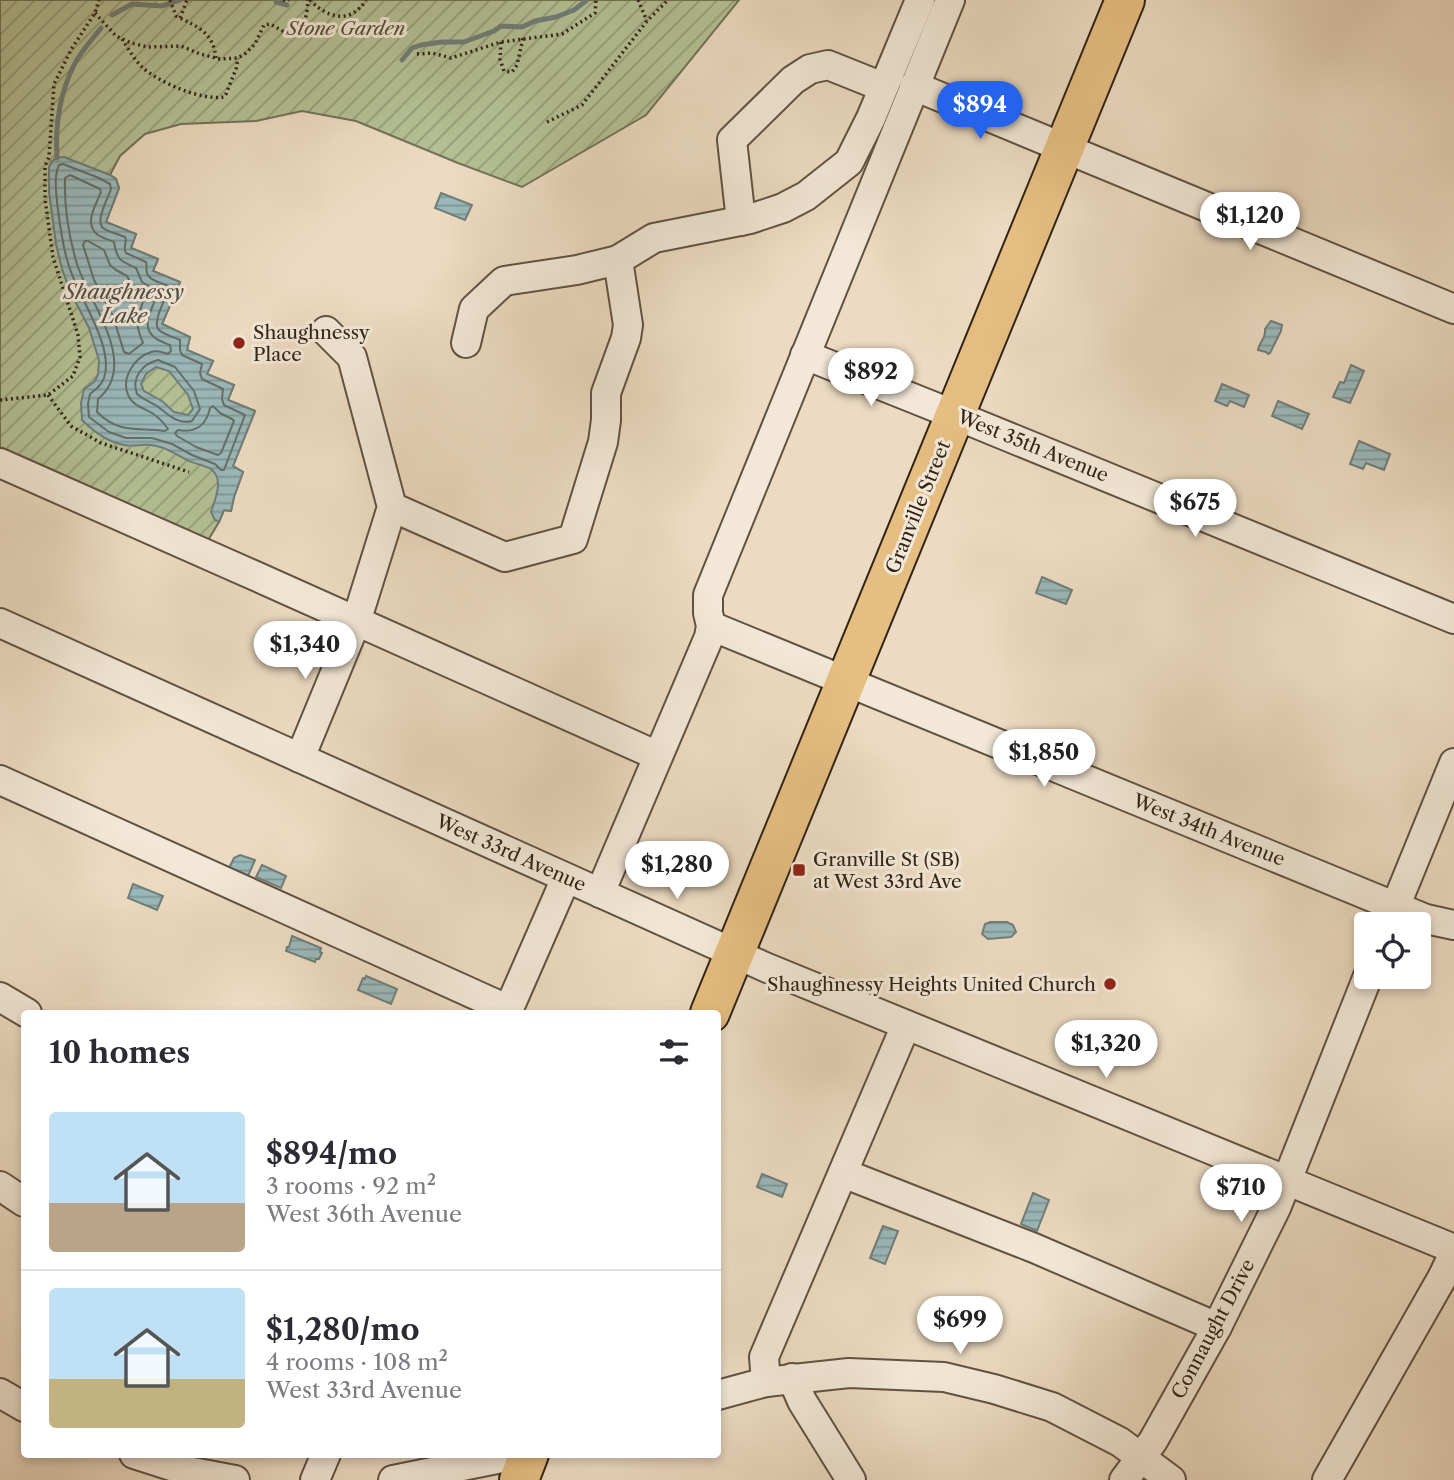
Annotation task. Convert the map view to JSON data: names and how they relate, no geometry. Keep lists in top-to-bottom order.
{
  "streets": {
    "highway": ["Granville Street"],
    "street": [
      "West 35th Avenue",
      "West 34th Avenue",
      "West 33rd Avenue",
      "Connaught Drive"
    ]
  },
  "crossings": [
    ["West 35th Avenue", "Granville Street"],
    ["Granville Street", "West 34th Avenue"],
    ["Granville Street", "West 33rd Avenue"],
    ["West 33rd Avenue", "Connaught Drive"]
  ],
  "water": ["Shaughnessy Lake"],
  "parks": ["Stone Garden"],
  "places": {
    "other": ["Shaughnessy Place", "Shaughnessy Heights United Church"],
    "transit": ["Granville St (SB) at West 33rd Ave"]
  },
  "page": {
    "price": [
      "$894",
      "$1,120",
      "$892",
      "$675",
      "$1,340",
      "$1,850",
      "$1,280",
      "$1,320",
      "$710",
      "$699"
    ],
    "heading": "10 homes",
    "list": [
      {
        "name": "$894/mo",
        "note": "3 rooms · 92 m² · West 36th Avenue"
      },
      {
        "name": "$1,280/mo",
        "note": "4 rooms · 108 m² · West 33rd Avenue"
      }
    ]
  }
}
